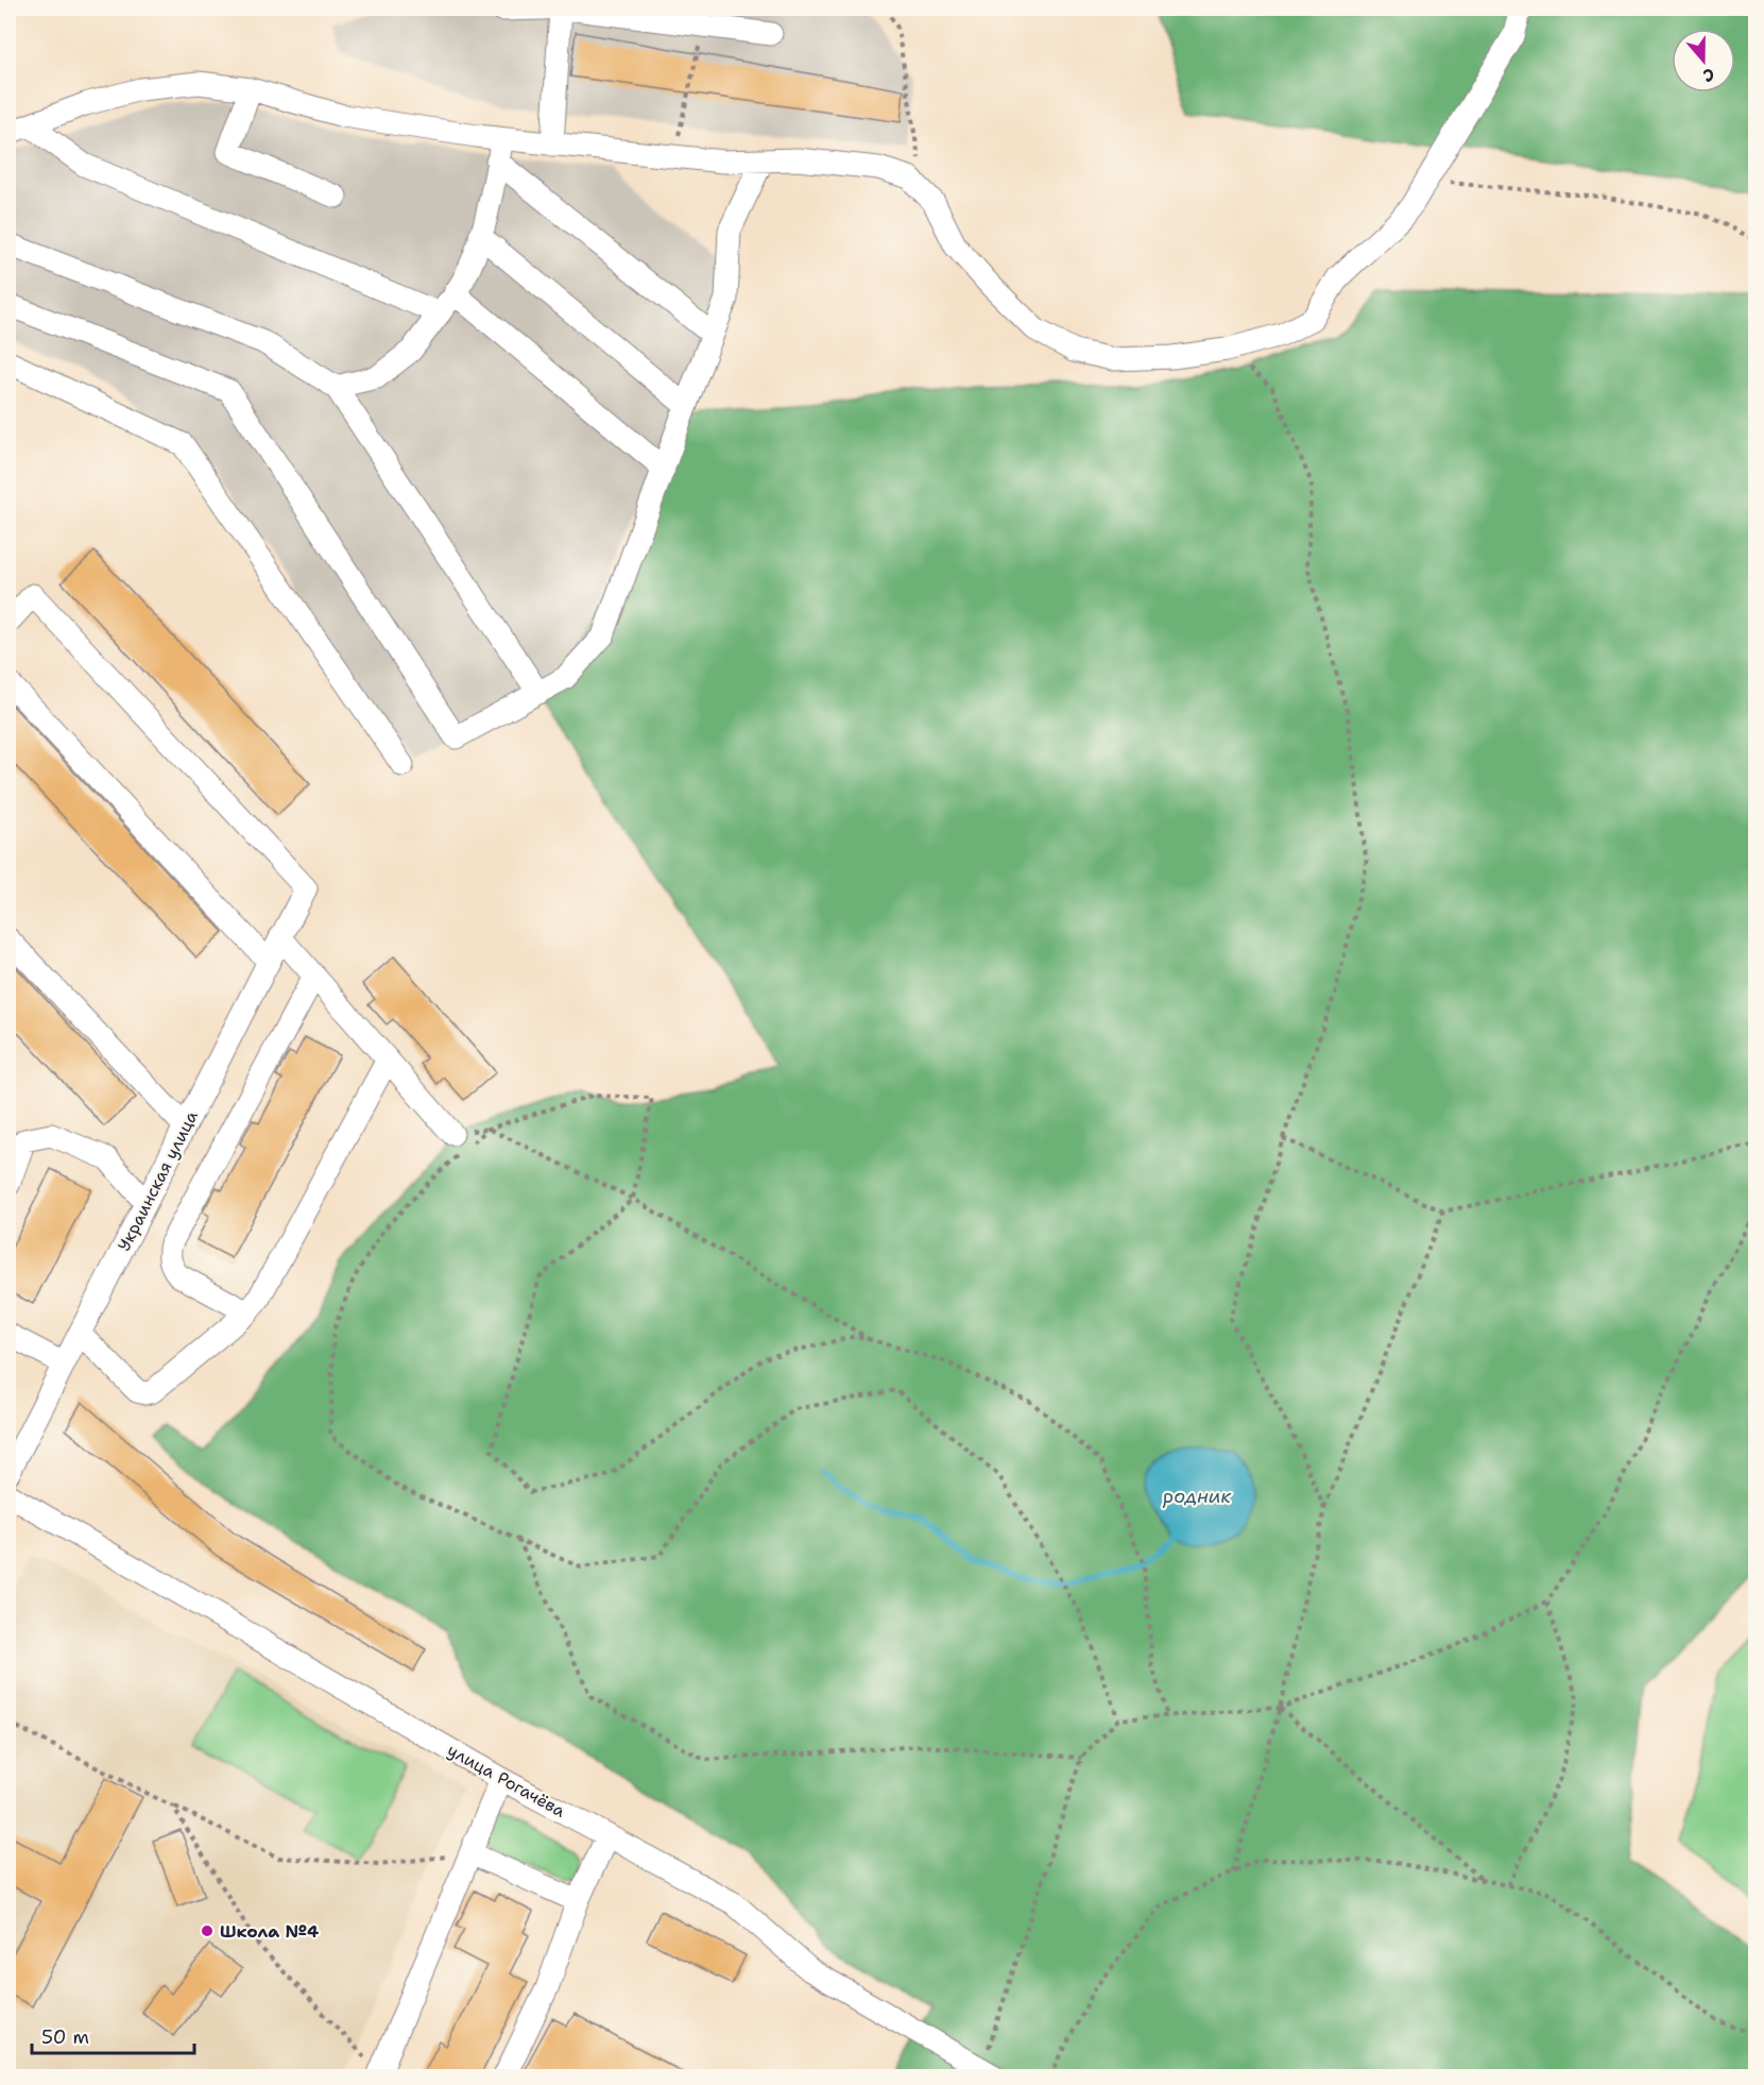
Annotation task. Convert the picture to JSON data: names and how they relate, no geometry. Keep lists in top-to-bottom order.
{
  "streets": {
    "street": ["Украинская улица", "улица Рогачёва"]
  },
  "water": ["родник"],
  "places": ["Школа №4"],
  "scale_bar": "50 m",
  "north": "bottom"
}
